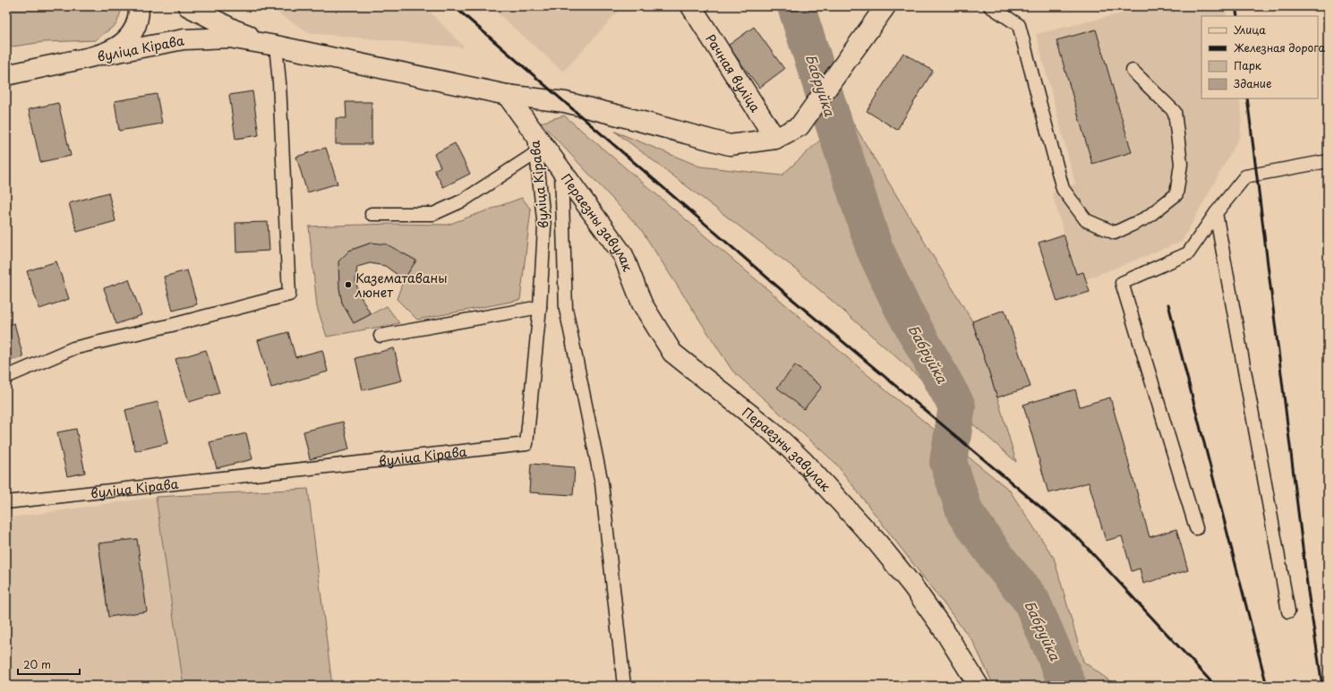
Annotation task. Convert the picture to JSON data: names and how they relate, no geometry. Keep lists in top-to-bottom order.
{
  "streets": {
    "street": ["вуліца Кірава", "Рачная вуліца", "Пераезны завулак"]
  },
  "crossings": [
    ["вуліца Кірава", "Пераезны завулак"]
  ],
  "water": ["Бабруйка"],
  "places": ["Казематаваны люнет"],
  "legend": [
    "Улица",
    "Железная дорога",
    "Парк",
    "Здание"
  ],
  "scale_bar": "20 m"
}
